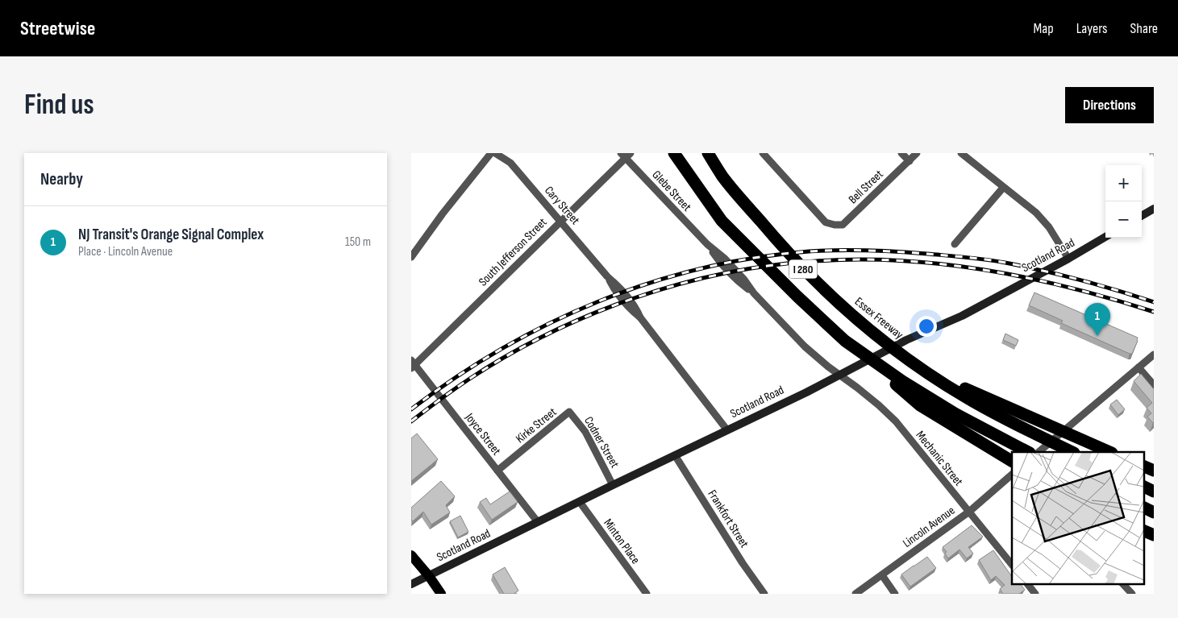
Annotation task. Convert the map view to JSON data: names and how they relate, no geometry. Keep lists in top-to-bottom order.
{
  "streets": {
    "highway": ["I 280", "Essex Freeway"],
    "main road": ["Scotland Road"],
    "street": [
      "Bell Street",
      "Glebe Street",
      "Cary Street",
      "South Jefferson Street",
      "Kirke Street",
      "Joyce Street",
      "Codner Street",
      "Mechanic Street",
      "Frankfort Street",
      "Lincoln Avenue",
      "Minton Place"
    ]
  },
  "crossings": [
    ["Glebe Street", "South Jefferson Street"],
    ["Glebe Street", "Scotland Road"],
    ["Glebe Street", "Mechanic Street"],
    ["Cary Street", "South Jefferson Street"],
    ["Cary Street", "Scotland Road"],
    ["South Jefferson Street", "Joyce Street"],
    ["Scotland Road", "Joyce Street"],
    ["Scotland Road", "Codner Street"],
    ["Scotland Road", "Mechanic Street"],
    ["Scotland Road", "Frankfort Street"],
    ["Scotland Road", "Minton Place"],
    ["Kirke Street", "Joyce Street"],
    ["Kirke Street", "Codner Street"],
    ["Mechanic Street", "Lincoln Avenue"]
  ],
  "page": {
    "header": "Streetwise",
    "nav": ["Map", "Layers", "Share"],
    "buttons": "Directions",
    "title": "Find us",
    "heading": "Nearby",
    "map_buttons": ["+", "−"],
    "list": [
      {
        "mark": "1",
        "name": "NJ Transit's Orange Signal Complex",
        "note": "Place · Lincoln Avenue",
        "value": "150 m"
      }
    ],
    "pins": "1"
  }
}
